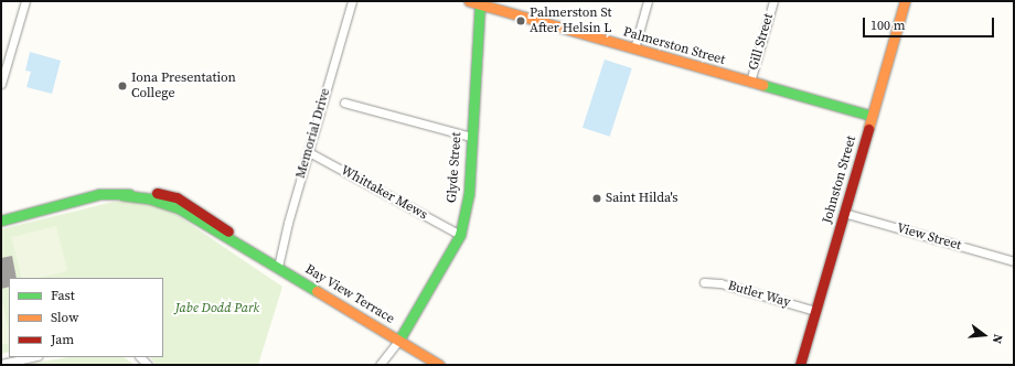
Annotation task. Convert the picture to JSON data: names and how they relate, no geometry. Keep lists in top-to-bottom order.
{
  "streets": {
    "street": [
      "Gill Street",
      "Palmerston Street",
      "Memorial Drive",
      "Glyde Street",
      "Johnston Street",
      "Whittaker Mews",
      "View Street",
      "Bay View Terrace",
      "Butler Way"
    ]
  },
  "crossings": [
    ["Gill Street", "Palmerston Street"],
    ["Palmerston Street", "Glyde Street"],
    ["Palmerston Street", "Johnston Street"],
    ["Memorial Drive", "Whittaker Mews"],
    ["Memorial Drive", "Bay View Terrace"],
    ["Glyde Street", "Whittaker Mews"],
    ["Glyde Street", "Bay View Terrace"],
    ["Johnston Street", "View Street"],
    ["Johnston Street", "Butler Way"]
  ],
  "parks": ["Jabe Dodd Park"],
  "places": ["Palmerston St After Helsin L", "Iona Presentation College", "Saint Hilda's"],
  "legend": ["Fast", "Slow", "Jam"],
  "scale_bar": "100 m",
  "north": "right"
}
